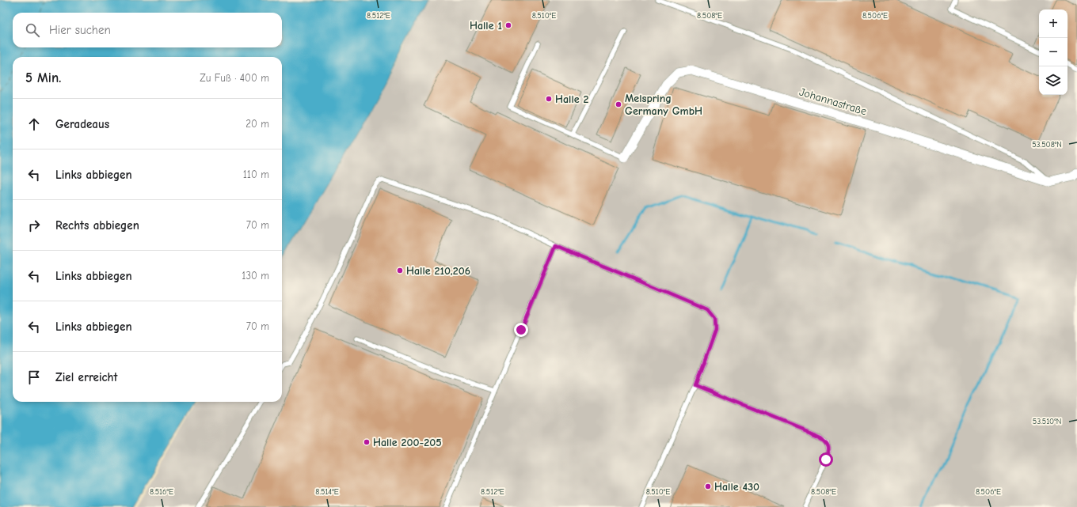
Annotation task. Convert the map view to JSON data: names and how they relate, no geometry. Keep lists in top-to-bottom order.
{
  "streets": {
    "street": ["Johannastraße"]
  },
  "places": [
    "Halle 1",
    "Halle 2",
    "Melspring Germany GmbH",
    "Halle 210,206",
    "Halle 200-205",
    "Halle 430"
  ],
  "page": {
    "map_buttons": ["+", "−"],
    "search": "Hier suchen",
    "heading": ["5 Min.", "Zu Fuß · 400 m"],
    "list": [
      ["Geradeaus", "20 m"],
      ["Links abbiegen", "110 m"],
      ["Rechts abbiegen", "70 m"],
      ["Links abbiegen", "130 m"],
      ["Links abbiegen", "70 m"],
      "Ziel erreicht"
    ]
  },
  "coordinates": [
    "8.512°E",
    "8.510°E",
    "8.508°E",
    "8.506°E",
    "53.508°N",
    "53.510°N",
    "8.516°E",
    "8.514°E"
  ]
}
